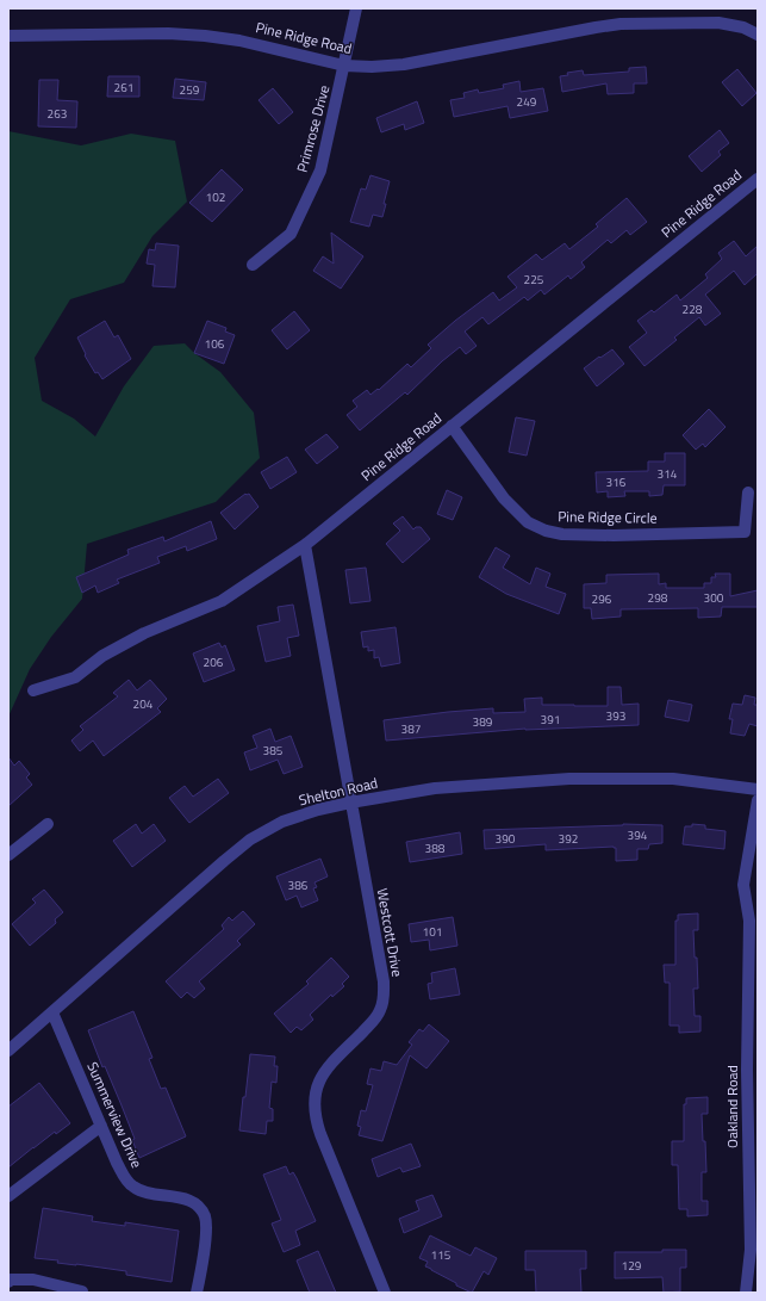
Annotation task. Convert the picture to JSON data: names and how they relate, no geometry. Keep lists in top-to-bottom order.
{
  "streets": {
    "street": [
      "Pine Ridge Road",
      "Primrose Drive",
      "Pine Ridge Circle",
      "Shelton Road",
      "Westcott Drive",
      "Oakland Road",
      "Summerview Drive"
    ]
  },
  "crossings": [
    ["Pine Ridge Road", "Primrose Drive"],
    ["Pine Ridge Road", "Pine Ridge Circle"],
    ["Pine Ridge Road", "Westcott Drive"],
    ["Shelton Road", "Westcott Drive"],
    ["Shelton Road", "Summerview Drive"]
  ],
  "house_numbers": [
    "261",
    "259",
    "249",
    "263",
    "102",
    "225",
    "228",
    "106",
    "314",
    "316",
    "298",
    "300",
    "296",
    "206",
    "204",
    "393",
    "391",
    "389",
    "387",
    "385",
    "394",
    "390",
    "392",
    "388",
    "386",
    "101",
    "115",
    "129"
  ]
}
